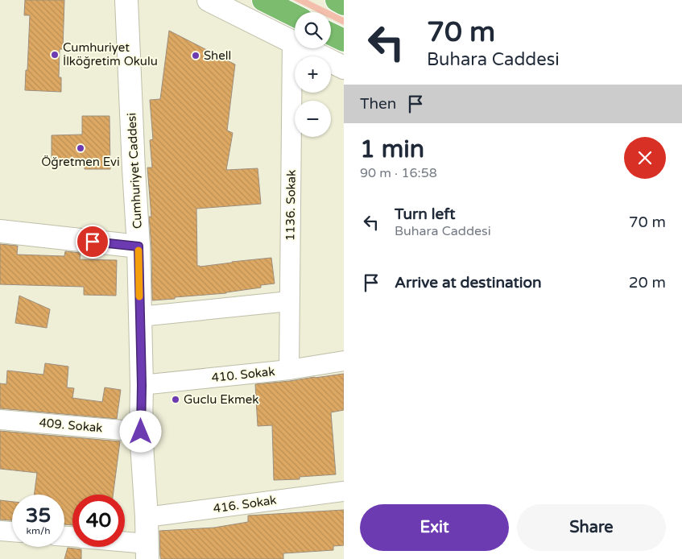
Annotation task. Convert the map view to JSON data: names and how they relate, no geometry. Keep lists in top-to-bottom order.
{
  "streets": {
    "street": [
      "Cumhuriyet Caddesi",
      "1136. Sokak",
      "410. Sokak",
      "409. Sokak",
      "416. Sokak"
    ]
  },
  "crossings": [
    ["Cumhuriyet Caddesi", "410. Sokak"],
    ["Cumhuriyet Caddesi", "409. Sokak"],
    ["Cumhuriyet Caddesi", "416. Sokak"],
    ["1136. Sokak", "410. Sokak"]
  ],
  "places": [
    "Cumhuriyet İlköğretim Okulu",
    "Shell",
    "Öğretmen Evi",
    "Guclu Ekmek"
  ],
  "page": {
    "turn": ["70 m", "Buhara Caddesi"],
    "map_buttons": ["+", "−"],
    "then": "Then",
    "heading": ["1 min", "90 m · 16:58"],
    "list": [
      {
        "name": "Turn left",
        "note": "Buhara Caddesi",
        "value": "70 m"
      },
      {
        "name": "Arrive at destination",
        "value": "20 m"
      }
    ],
    "speed": "35 km/h",
    "limit": "40",
    "buttons": ["Exit", "Share"]
  }
}
